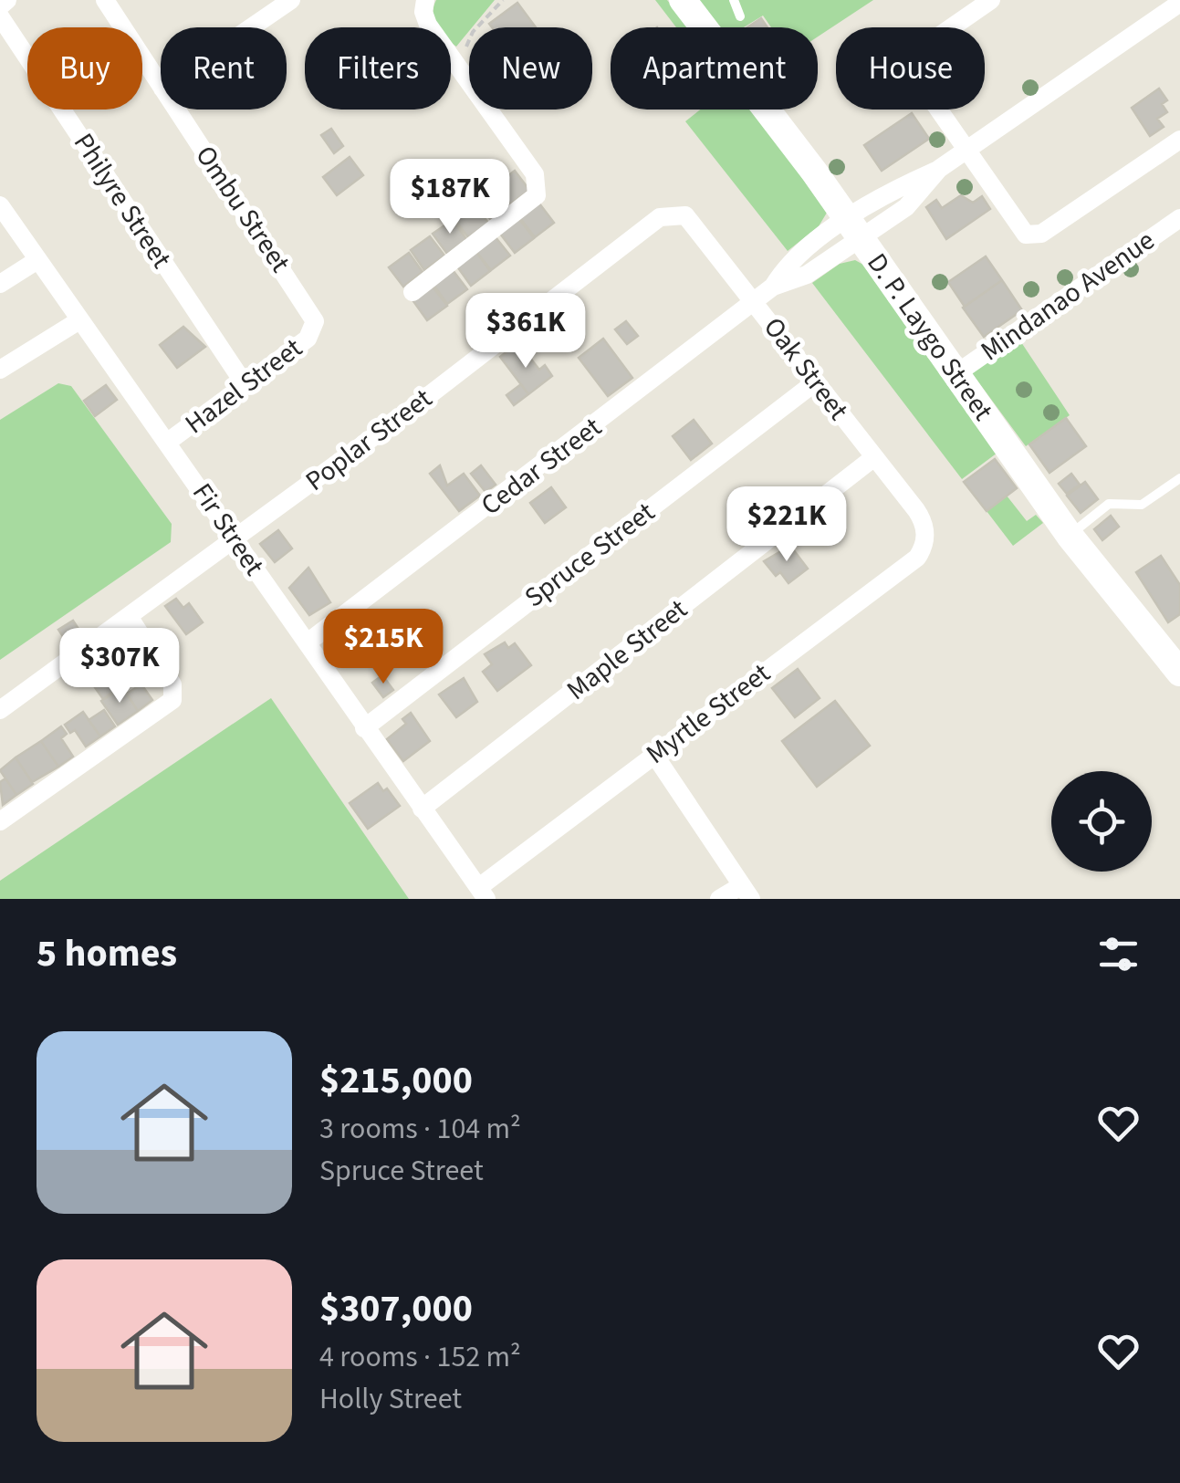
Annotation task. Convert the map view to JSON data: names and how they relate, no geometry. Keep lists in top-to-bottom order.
{
  "streets": {
    "main road": ["D. P. Laygo Street"],
    "street": [
      "Philyre Street",
      "Ombu Street",
      "Mindanao Avenue",
      "Oak Street",
      "Hazel Street",
      "Poplar Street",
      "Cedar Street",
      "Fir Street",
      "Spruce Street",
      "Maple Street",
      "Myrtle Street"
    ]
  },
  "crossings": [
    ["Philyre Street", "Hazel Street"],
    ["Ombu Street", "Hazel Street"],
    ["Mindanao Avenue", "D. P. Laygo Street"],
    ["D. P. Laygo Street", "Cedar Street"],
    ["Oak Street", "Poplar Street"],
    ["Oak Street", "Cedar Street"],
    ["Oak Street", "Spruce Street"],
    ["Oak Street", "Maple Street"],
    ["Oak Street", "Myrtle Street"],
    ["Hazel Street", "Fir Street"],
    ["Poplar Street", "Fir Street"],
    ["Cedar Street", "Fir Street"],
    ["Fir Street", "Spruce Street"],
    ["Fir Street", "Maple Street"],
    ["Fir Street", "Myrtle Street"]
  ],
  "page": {
    "chip": [
      "Buy",
      "Rent",
      "Filters",
      "New",
      "Apartment",
      "House"
    ],
    "price": [
      "$187K",
      "$361K",
      "$221K",
      "$215K",
      "$307K"
    ],
    "heading": "5 homes",
    "list": [
      {
        "name": "$215,000",
        "note": "3 rooms · 104 m² · Spruce Street"
      },
      {
        "name": "$307,000",
        "note": "4 rooms · 152 m² · Holly Street"
      }
    ]
  }
}
